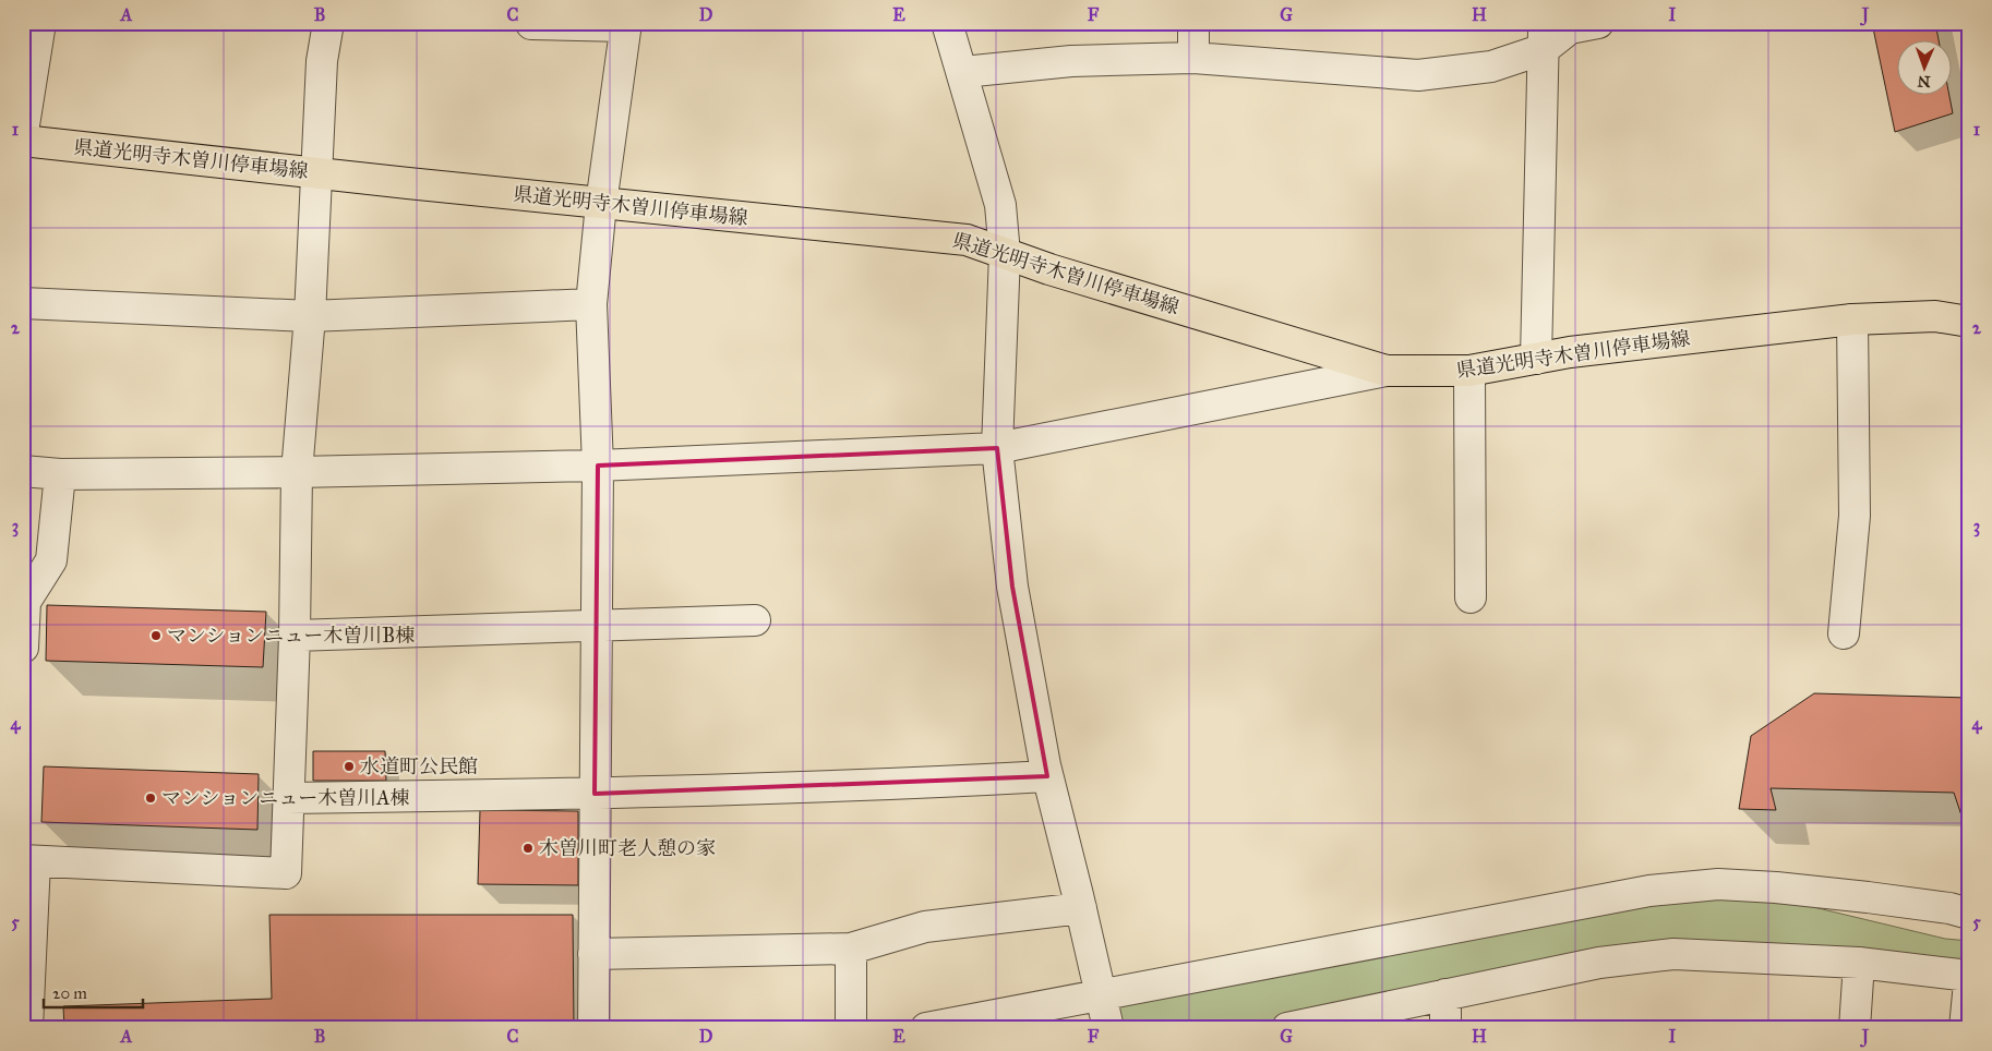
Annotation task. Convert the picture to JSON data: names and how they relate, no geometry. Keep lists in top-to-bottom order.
{
  "streets": {
    "main road": ["県道光明寺木曽川停車場線"]
  },
  "places": [
    "マンションニュー木曽川B棟",
    "水道町公民館",
    "マンションニュー木曽川A棟",
    "木曽川町老人憩の家"
  ],
  "scale_bar": "20 m",
  "north": "bottom",
  "grid": {
    "columns": [
      "A",
      "B",
      "C",
      "D",
      "E",
      "F",
      "G",
      "H",
      "I",
      "J"
    ],
    "rows": [
      "1",
      "2",
      "3",
      "4",
      "5"
    ]
  }
}
